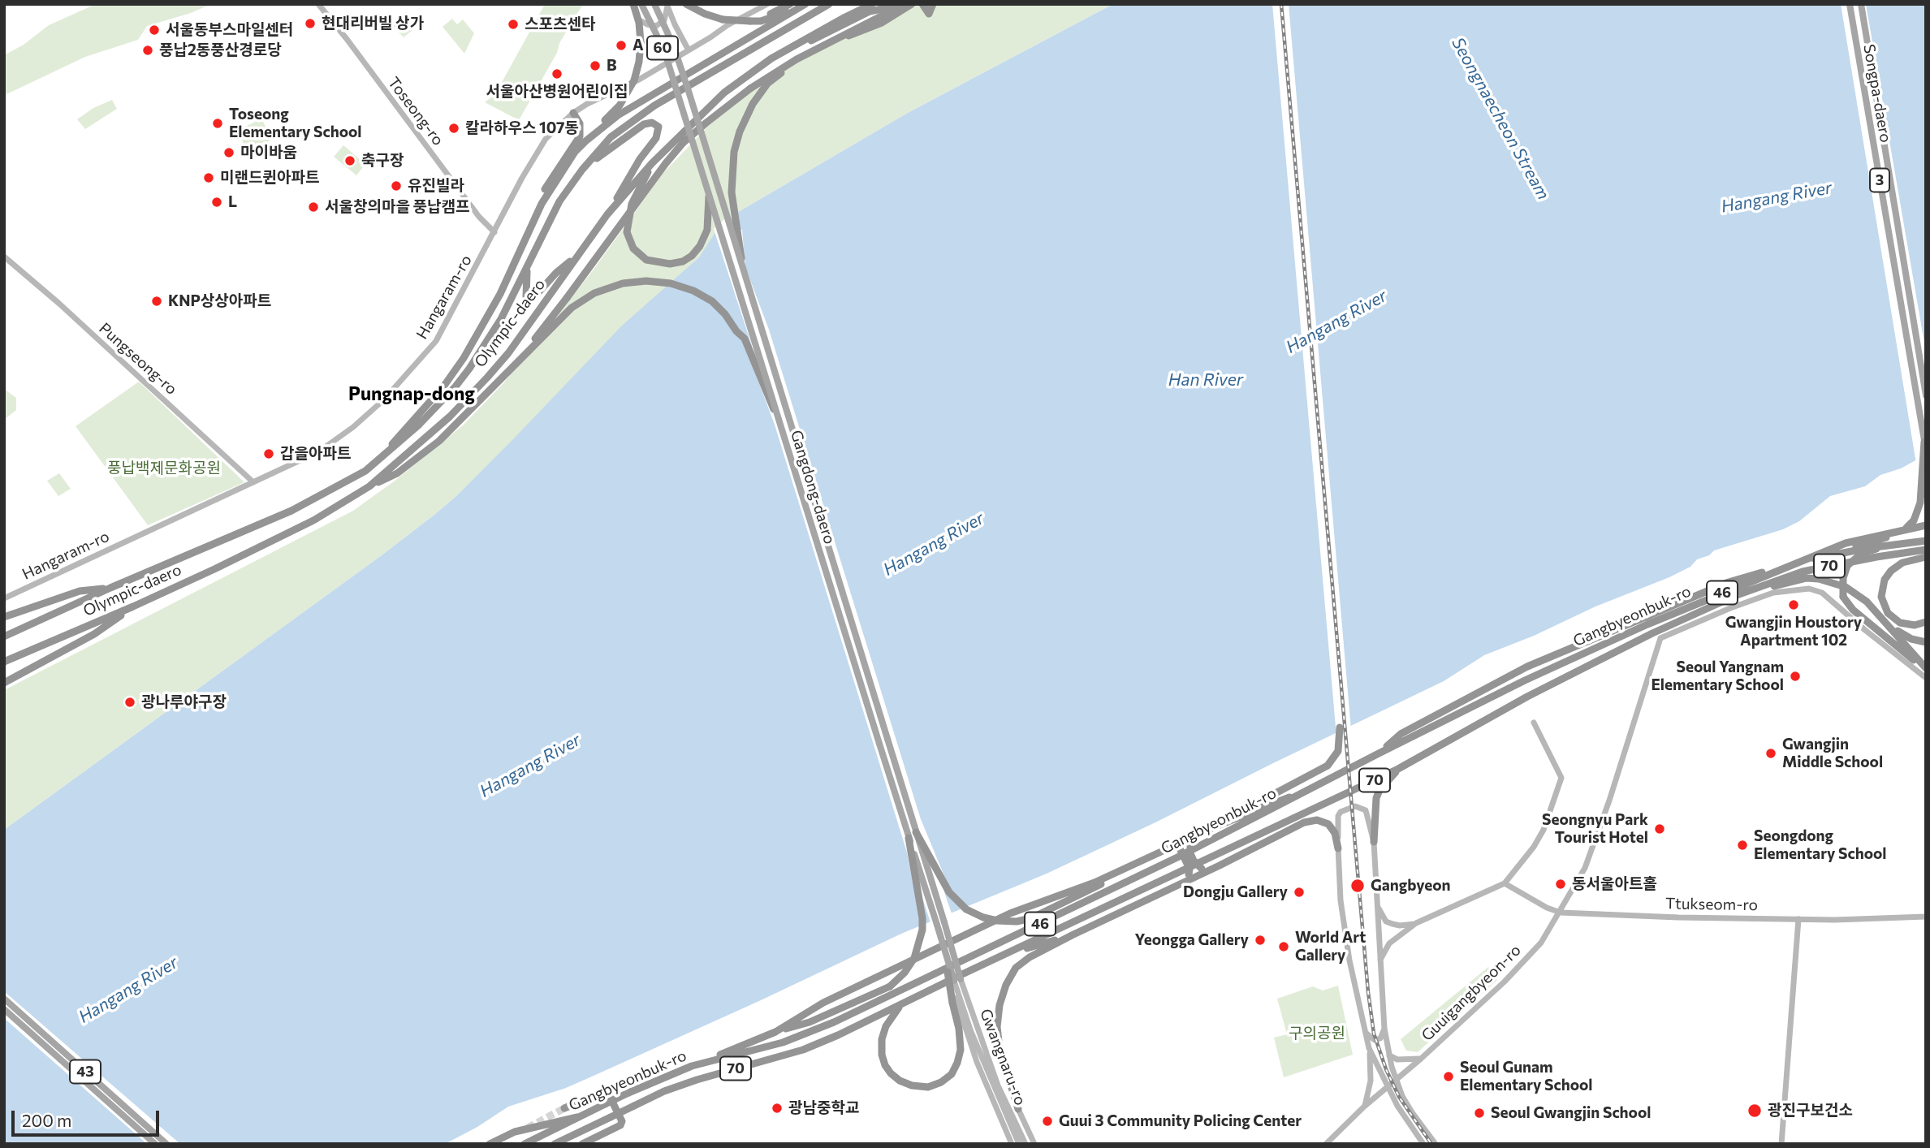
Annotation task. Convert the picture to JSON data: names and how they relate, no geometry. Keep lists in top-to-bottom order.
{
  "streets": {
    "highway": [
      "Olympic-daero",
      "70",
      "46",
      "Gangbyeonbuk-ro"
    ],
    "main road": [
      "60",
      "Songpa-daero",
      "3",
      "Gangdong-daero",
      "43"
    ],
    "street": [
      "Toseong-ro",
      "Hangaram-ro",
      "Pungseong-ro",
      "Ttukseom-ro",
      "Guuigangbyeon-ro",
      "Gwangnaru-ro"
    ]
  },
  "crossings": [
    ["Toseong-ro", "Hangaram-ro"],
    ["Hangaram-ro", "Pungseong-ro"],
    ["Gangdong-daero", "Gwangnaru-ro"],
    ["46", "Gangbyeonbuk-ro"],
    ["Ttukseom-ro", "Guuigangbyeon-ro"]
  ],
  "districts": ["Pungnap-dong"],
  "water": ["Seongnaecheon Stream", "Hangang River", "Han River"],
  "parks": ["풍납백제문화공원", "구의공원"],
  "places": [
    "현대리버빌 상가",
    "스포츠센타",
    "서울동부스마일센터",
    "A",
    "풍납2동풍산경로당",
    "B",
    "서울아산병원어린이집",
    "Toseong Elementary School",
    "칼라하우스 107동",
    "마이바움",
    "축구장",
    "미랜드퀸아파트",
    "유진빌라",
    "L",
    "서울창의마을 풍납캠프",
    "KNP상상아파트",
    "갑을아파트",
    "Gwangjin Houstory Apartment 102",
    "Seoul Yangnam Elementary School",
    "광나루야구장",
    "Gwangjin Middle School",
    "Seongnyu Park Tourist Hotel",
    "Seongdong Elementary School",
    "동서울아트홀",
    "Gangbyeon",
    "Dongju Gallery",
    "Yeongga Gallery",
    "World Art Gallery",
    "Seoul Gunam Elementary School",
    "광남중학교",
    "광진구보건소",
    "Seoul Gwangjin School",
    "Guui 3 Community Policing Center"
  ],
  "scale_bar": "200 m"
}
